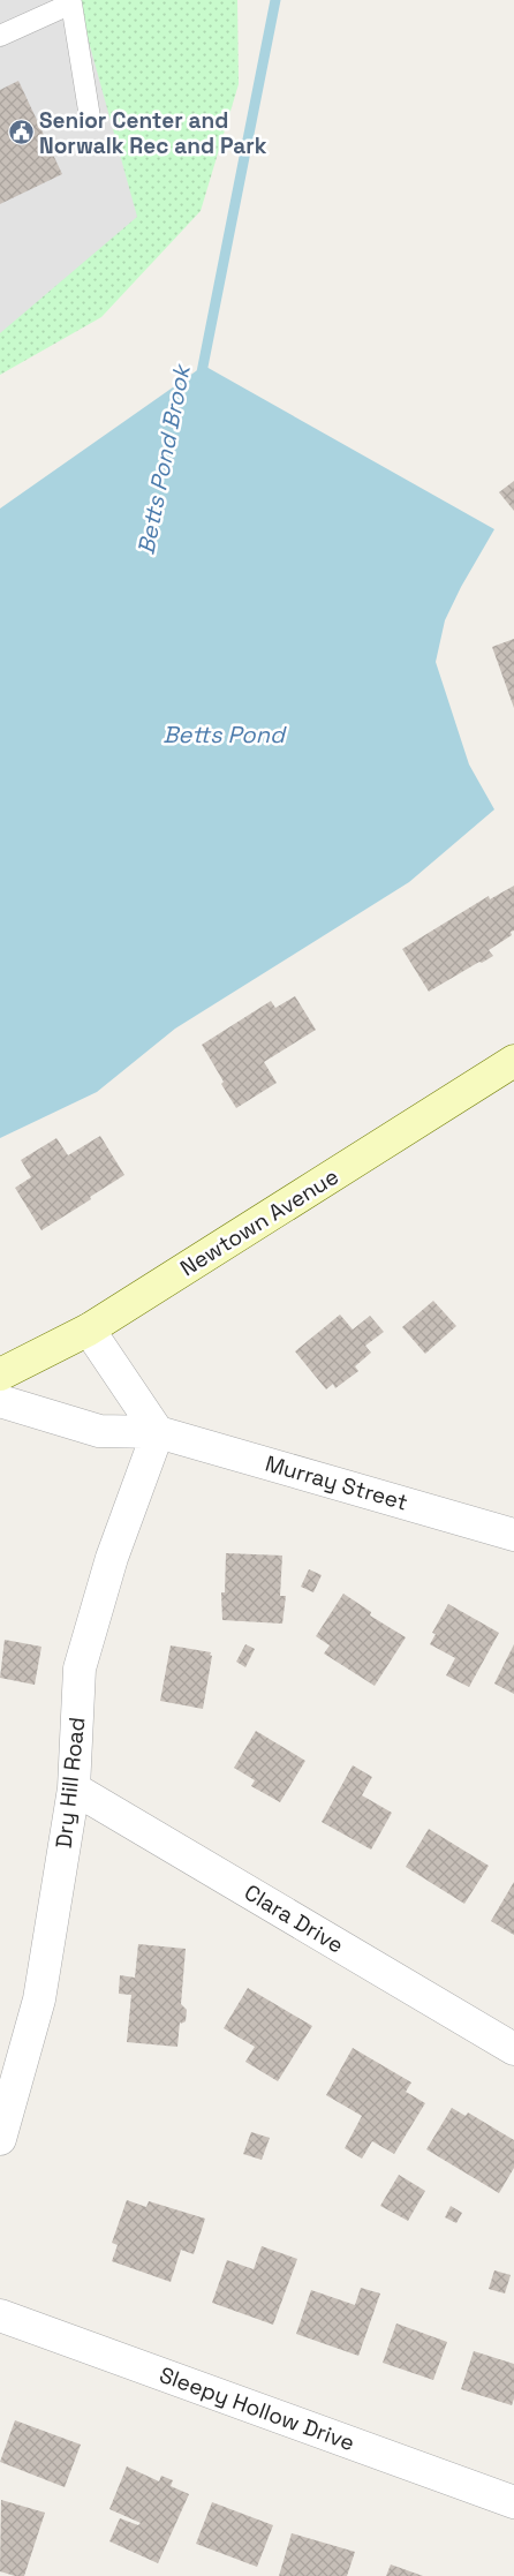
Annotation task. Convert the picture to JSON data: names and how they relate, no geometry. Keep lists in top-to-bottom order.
{
  "streets": {
    "main road": ["Newtown Avenue"],
    "street": [
      "Murray Street",
      "Dry Hill Road",
      "Clara Drive",
      "Sleepy Hollow Drive"
    ]
  },
  "crossings": [
    ["Murray Street", "Dry Hill Road"],
    ["Dry Hill Road", "Clara Drive"]
  ],
  "water": ["Betts Pond Brook", "Betts Pond"],
  "places": {
    "public building": ["Senior Center and Norwalk Rec and Park"]
  }
}
